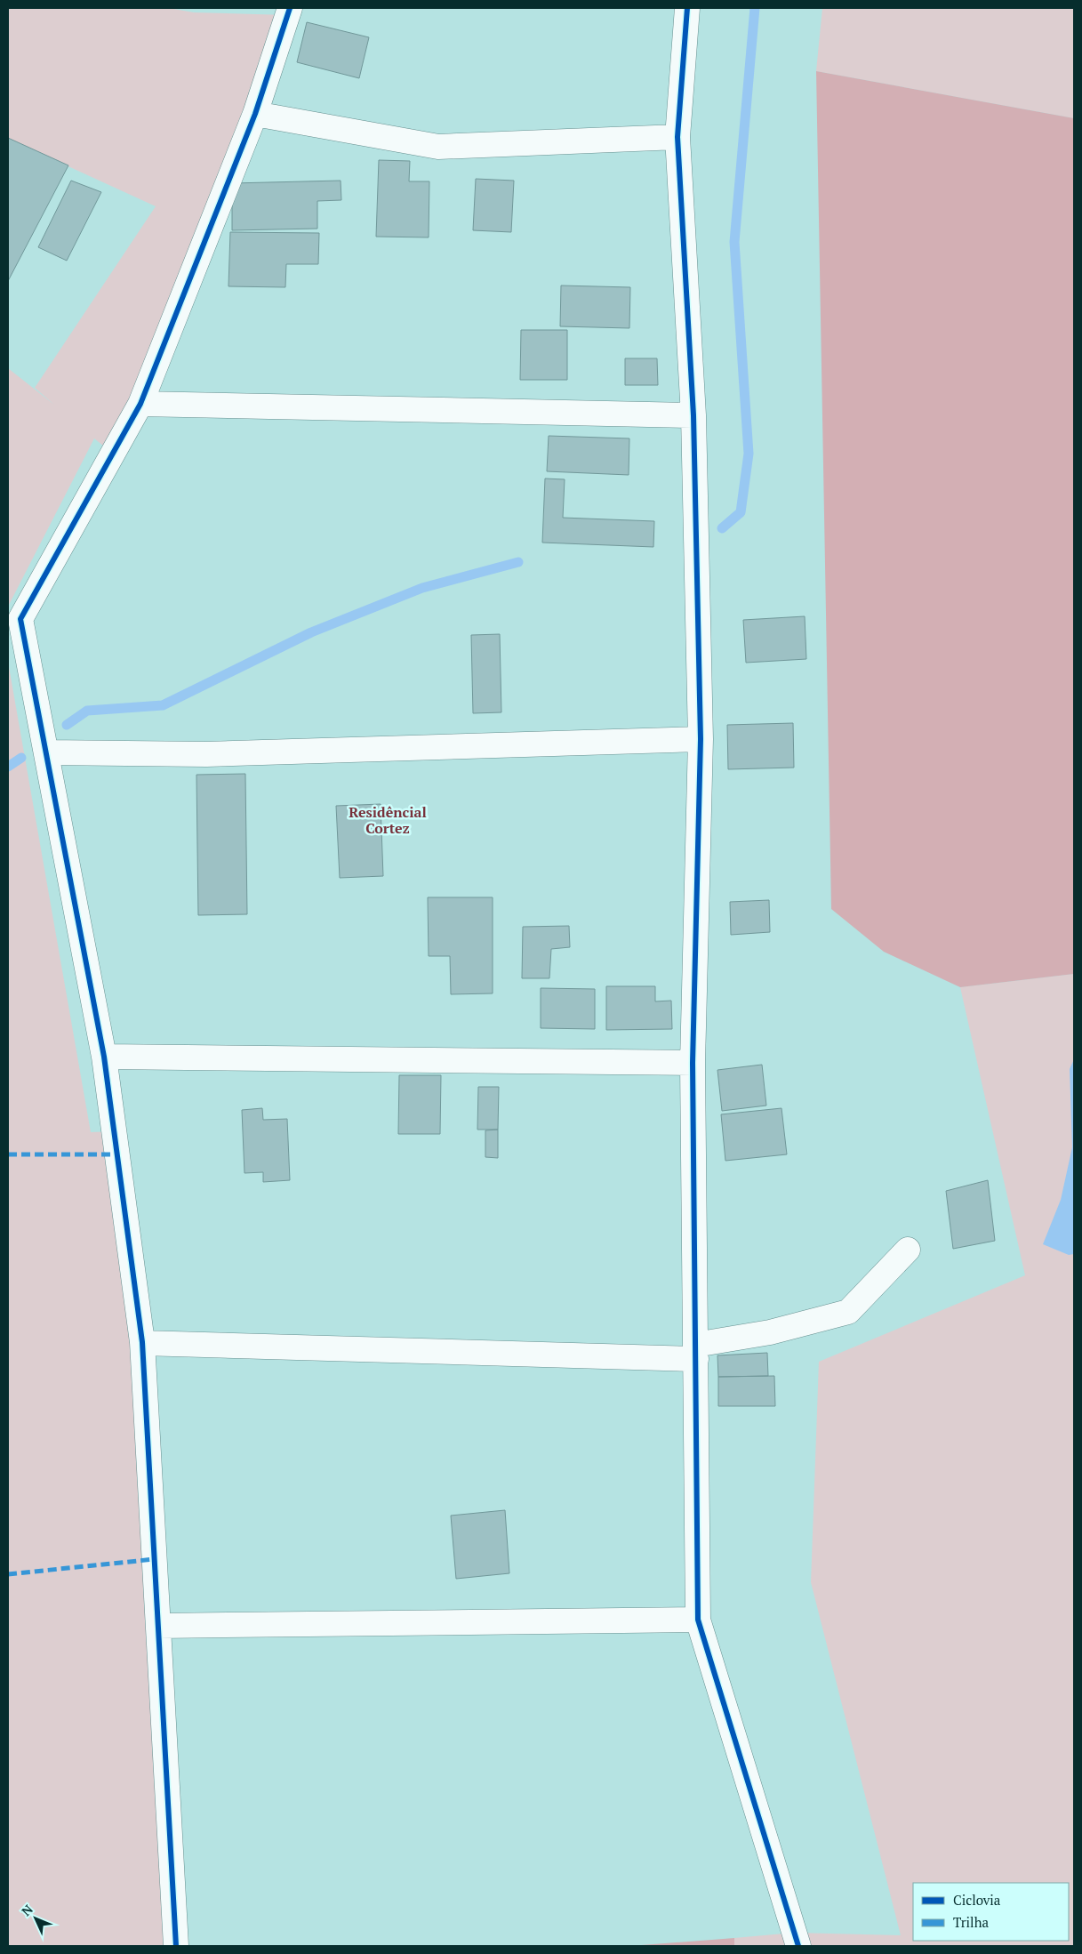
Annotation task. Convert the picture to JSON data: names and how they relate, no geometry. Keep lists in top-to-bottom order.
{
  "districts": ["Residêncial Cortez"],
  "legend": ["Ciclovia", "Trilha"],
  "north": "top left"
}
